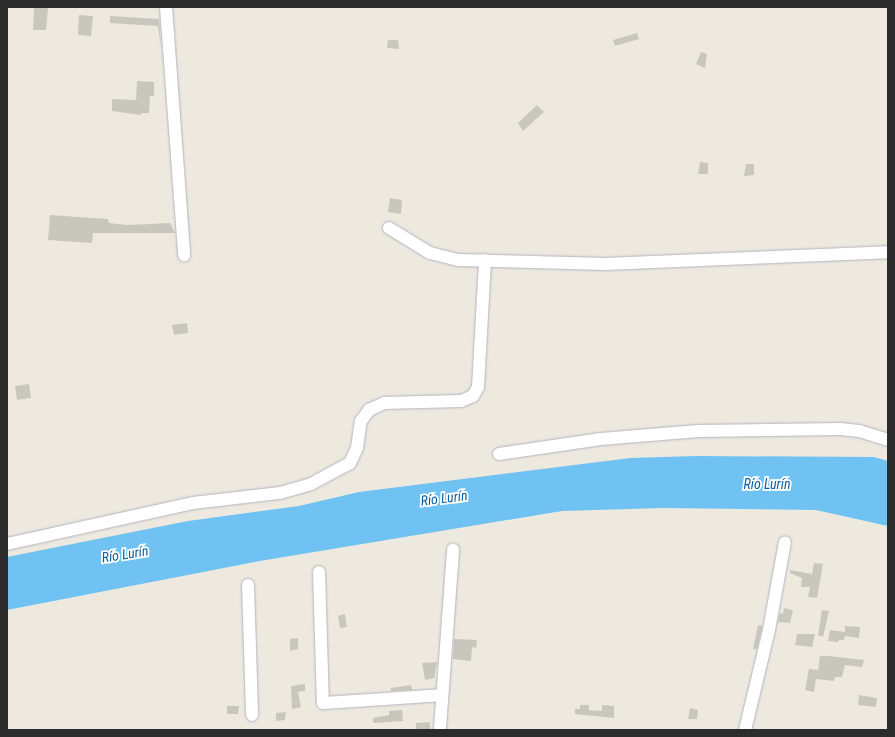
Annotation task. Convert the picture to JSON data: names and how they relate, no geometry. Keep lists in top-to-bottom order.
{
  "water": ["Río Lurín"]
}
